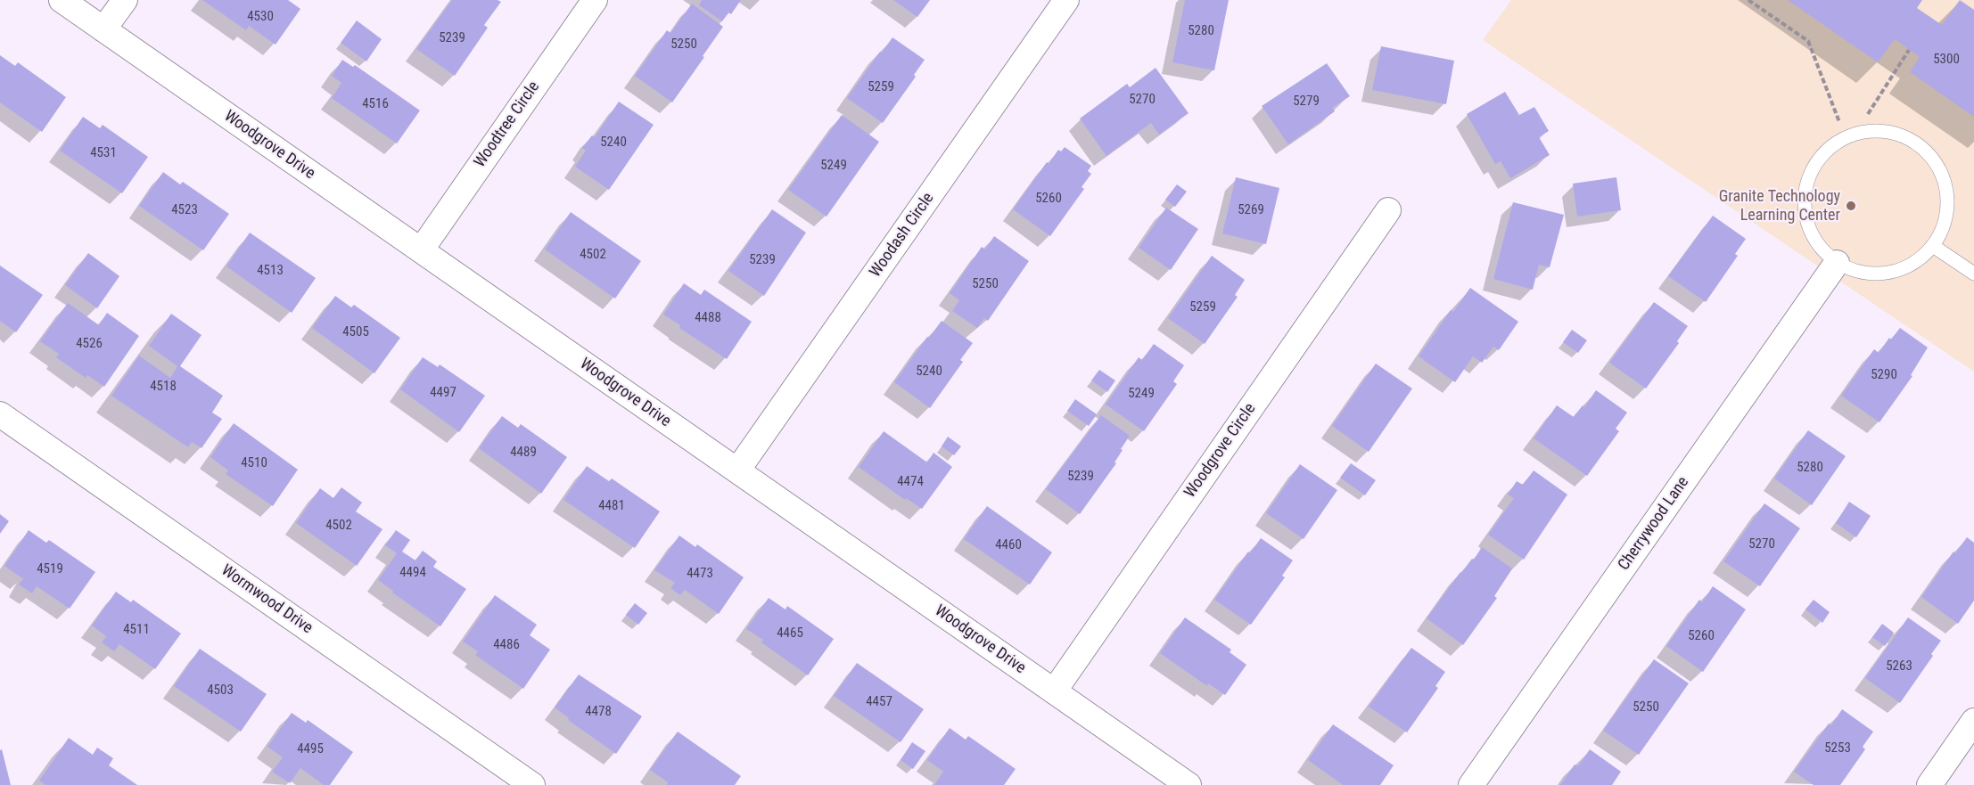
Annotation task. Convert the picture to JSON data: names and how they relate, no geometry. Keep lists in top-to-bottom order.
{
  "streets": {
    "street": [
      "Woodtree Circle",
      "Woodgrove Drive",
      "Woodash Circle",
      "Woodgrove Circle",
      "Cherrywood Lane",
      "Wormwood Drive"
    ]
  },
  "crossings": [
    ["Woodtree Circle", "Woodgrove Drive"],
    ["Woodgrove Drive", "Woodash Circle"],
    ["Woodgrove Drive", "Woodgrove Circle"]
  ],
  "places": ["Granite Technology Learning Center"],
  "house_numbers": [
    "4530",
    "5280",
    "5239",
    "5250",
    "5300",
    "5259",
    "5270",
    "5279",
    "4516",
    "5240",
    "4531",
    "5249",
    "5260",
    "4523",
    "5269",
    "4502",
    "5239",
    "4513",
    "5250",
    "5259",
    "4488",
    "4505",
    "4526",
    "5240",
    "5290",
    "4518",
    "4497",
    "5249",
    "4489",
    "4510",
    "5280",
    "5239",
    "4474",
    "4481",
    "4502",
    "5270",
    "4460",
    "4519",
    "4494",
    "4473",
    "4511",
    "4465",
    "5260",
    "4486",
    "5263",
    "4503",
    "4457",
    "5250",
    "4478",
    "5253",
    "4495"
  ]
}
